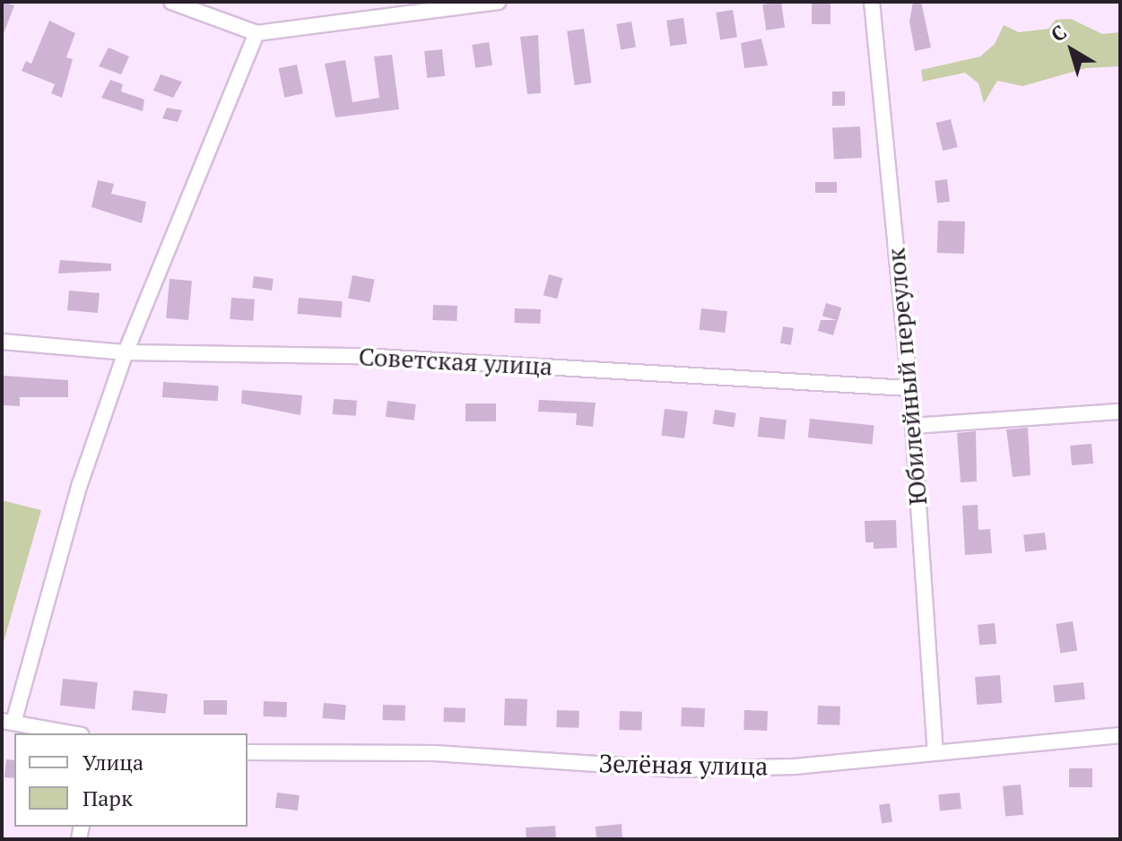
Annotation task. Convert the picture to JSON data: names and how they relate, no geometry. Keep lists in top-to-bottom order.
{
  "streets": {
    "street": ["Советская улица", "Юбилейный переулок", "Зелёная улица"]
  },
  "crossings": [
    ["Советская улица", "Юбилейный переулок"],
    ["Юбилейный переулок", "Зелёная улица"]
  ],
  "legend": ["Улица", "Парк"],
  "north": "top left"
}
